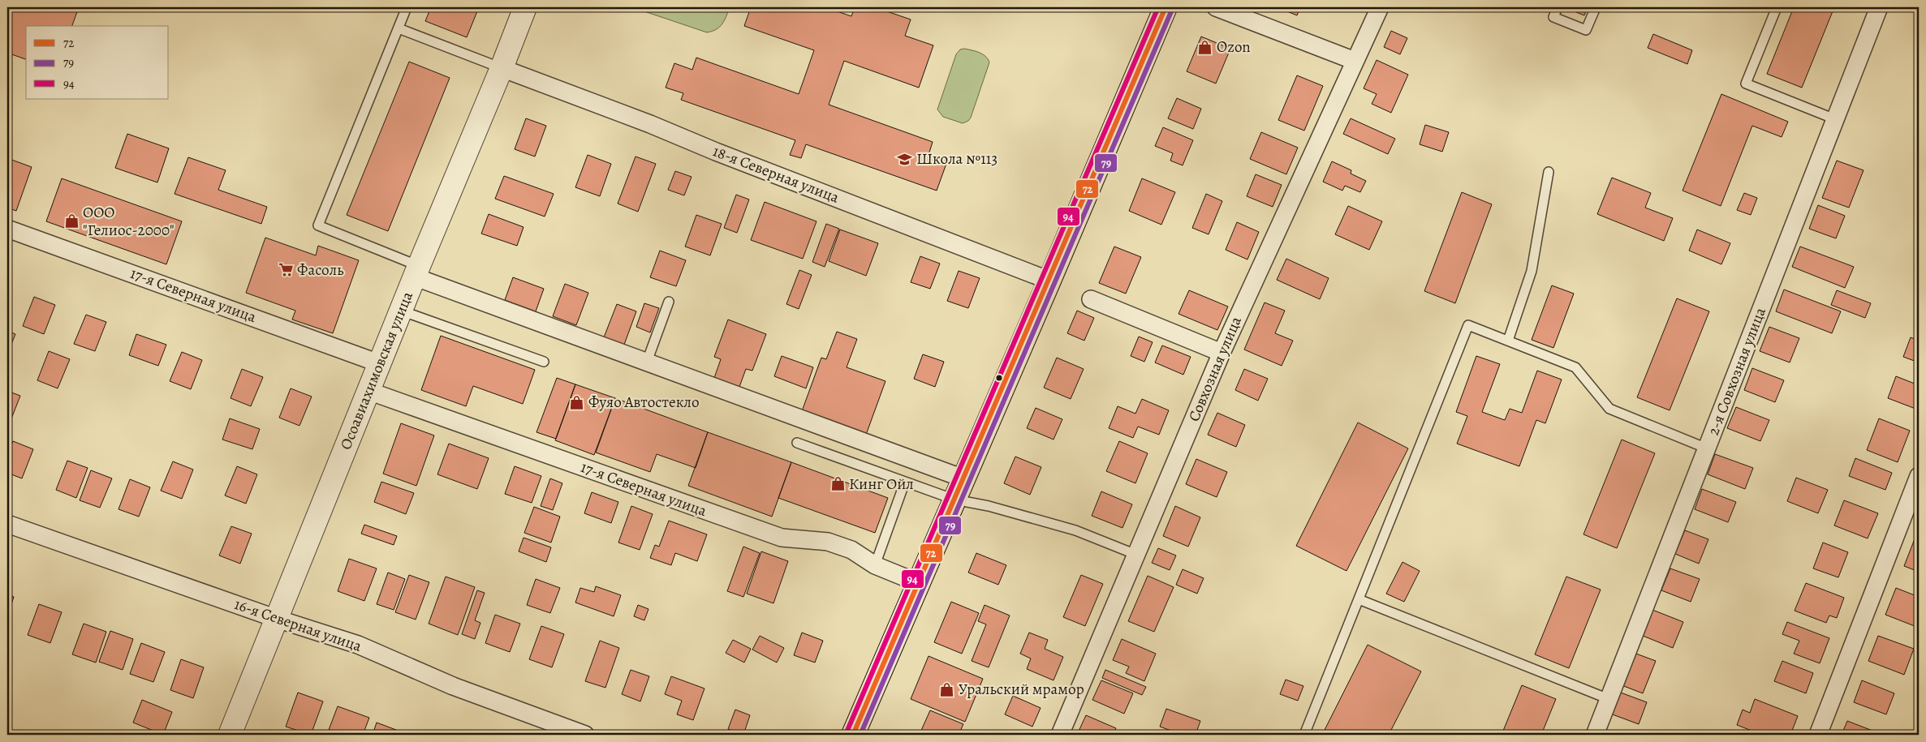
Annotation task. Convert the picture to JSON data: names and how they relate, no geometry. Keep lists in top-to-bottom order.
{
  "streets": {
    "street": [
      "18-я Северная улица",
      "17-я Северная улица",
      "Совхозная улица",
      "Осоавиахимовская улица",
      "2-я Совхозная улица",
      "16-я Северная улица"
    ]
  },
  "crossings": [
    ["18-я Северная улица", "Осоавиахимовская улица"],
    ["17-я Северная улица", "Осоавиахимовская улица"],
    ["Осоавиахимовская улица", "16-я Северная улица"]
  ],
  "places": {
    "shop": [
      "Ozon",
      "ООО \"Гелиос-2000\"",
      "Фуяо Автостекло",
      "Кинг Ойл",
      "Уральский мрамор"
    ],
    "school or university": ["Школа №113"],
    "supermarket": ["Фасоль"]
  },
  "lines": ["transit line 72", "transit line 94", "transit line 79"],
  "legend": ["72", "79", "94"]
}
